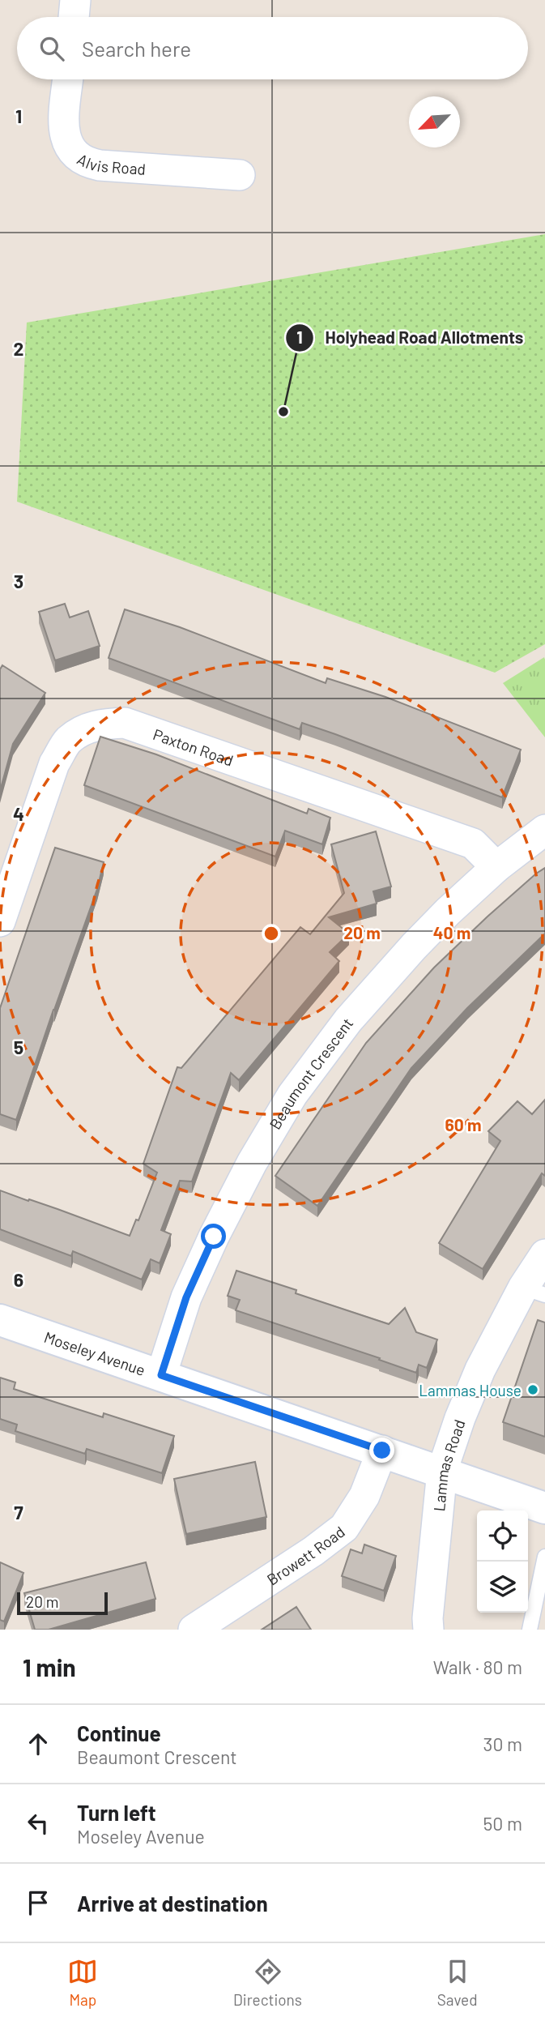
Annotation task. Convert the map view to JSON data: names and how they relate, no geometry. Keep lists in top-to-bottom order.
{
  "streets": {
    "main road": ["Moseley Avenue"],
    "street": [
      "Alvis Road",
      "Paxton Road",
      "Beaumont Crescent",
      "Lammas Road",
      "Browett Road"
    ]
  },
  "crossings": [
    ["Paxton Road", "Beaumont Crescent"],
    ["Beaumont Crescent", "Moseley Avenue"],
    ["Moseley Avenue", "Lammas Road"],
    ["Moseley Avenue", "Browett Road"]
  ],
  "places": ["Holyhead Road Allotments", "Lammas House"],
  "scale_bar": "20 m",
  "north": "bottom left",
  "page": {
    "search": "Search here",
    "scale": "20 m",
    "heading": ["1 min", "Walk · 80 m"],
    "list": [
      ["Continue", "Beaumont Crescent", "30 m"],
      ["Turn left", "Moseley Avenue", "50 m"],
      "Arrive at destination"
    ],
    "nav": ["Map", "Directions", "Saved"]
  },
  "grid": {
    "rows": [
      "1",
      "2",
      "3",
      "4",
      "5",
      "6",
      "7"
    ]
  },
  "rings": ["20 m", "40 m", "60 m"]
}
